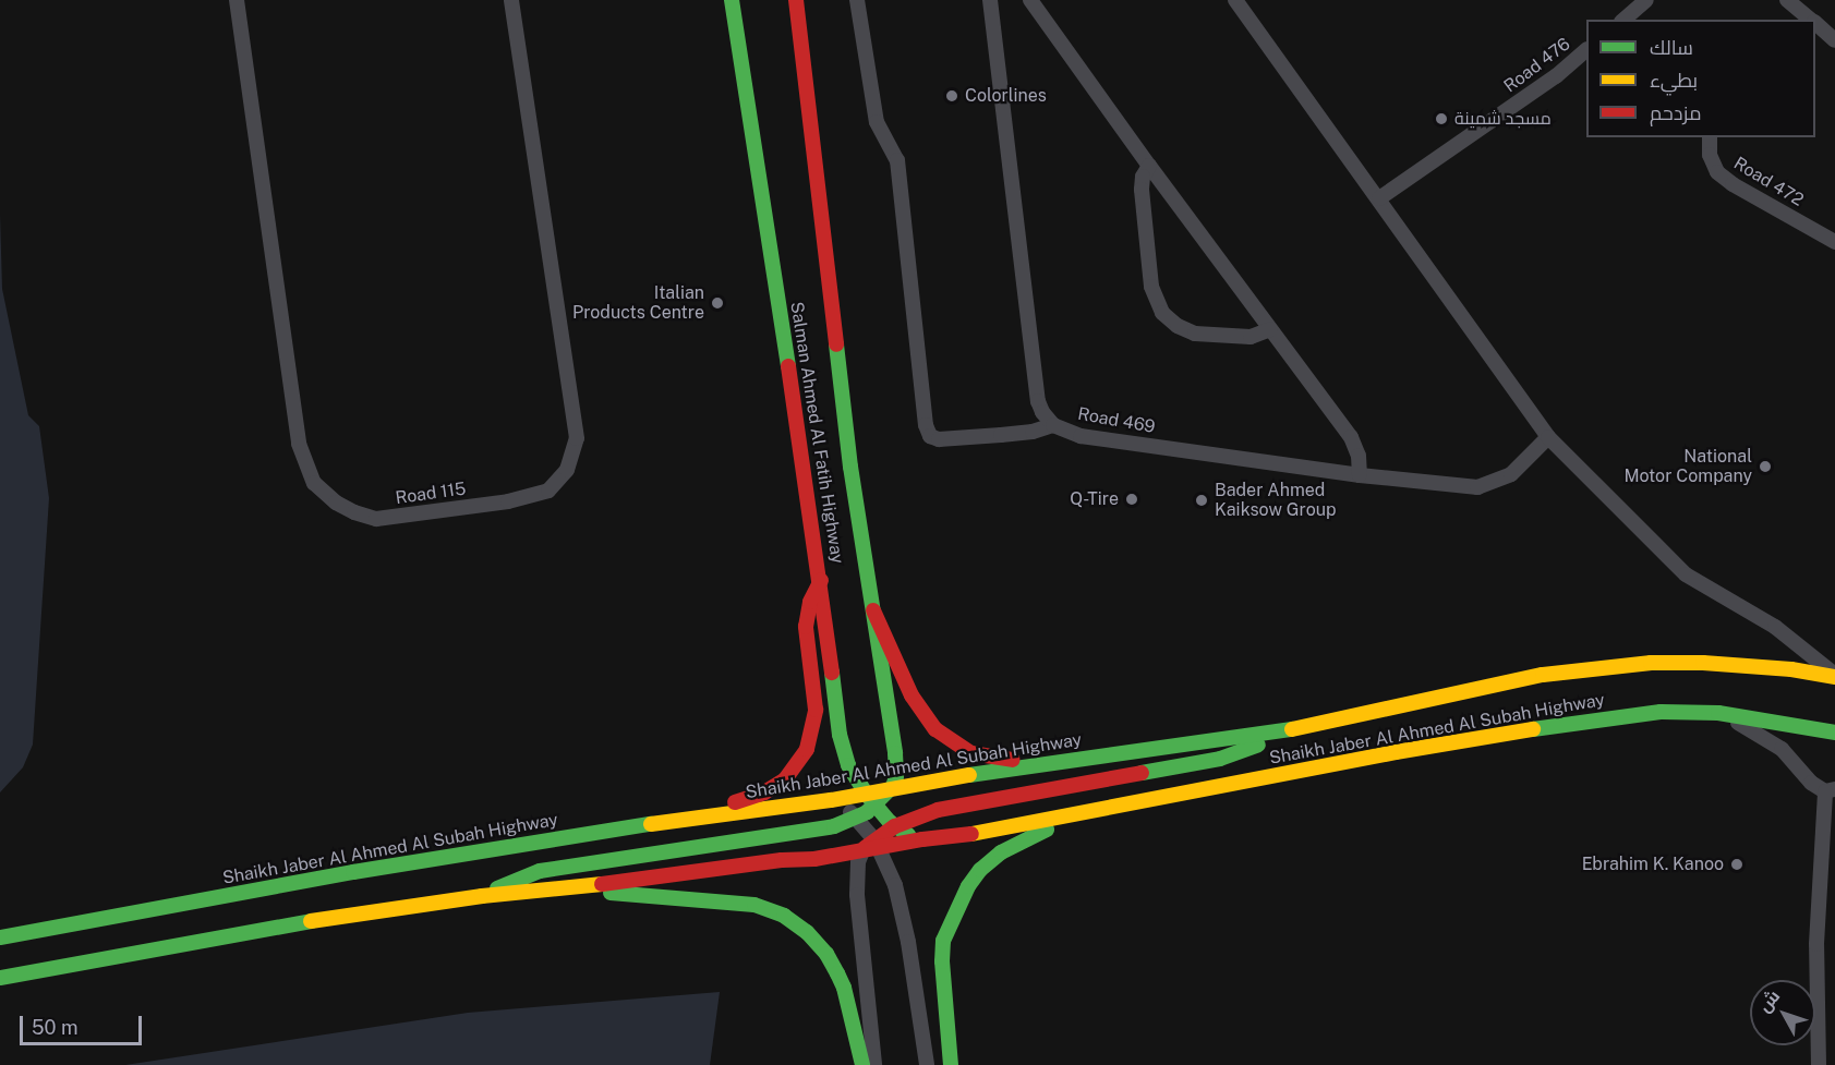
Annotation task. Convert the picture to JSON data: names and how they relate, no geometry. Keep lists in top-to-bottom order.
{
  "streets": {
    "main road": ["Salman Ahmed Al Fatih Highway", "Shaikh Jaber Al Ahmed Al Subah Highway"],
    "street": [
      "Road 476",
      "Road 472",
      "Road 469",
      "Road 115"
    ]
  },
  "crossings": [
    ["Salman Ahmed Al Fatih Highway", "Shaikh Jaber Al Ahmed Al Subah Highway"]
  ],
  "places": [
    "Colorlines",
    "مسجد شمينة",
    "Italian Products Centre",
    "National Motor Company",
    "Q-Tire",
    "Bader Ahmed Kaiksow Group",
    "Ebrahim K. Kanoo"
  ],
  "legend": ["سالك", "بطيء", "مزدحم"],
  "scale_bar": "50 m",
  "north": "top left"
}
